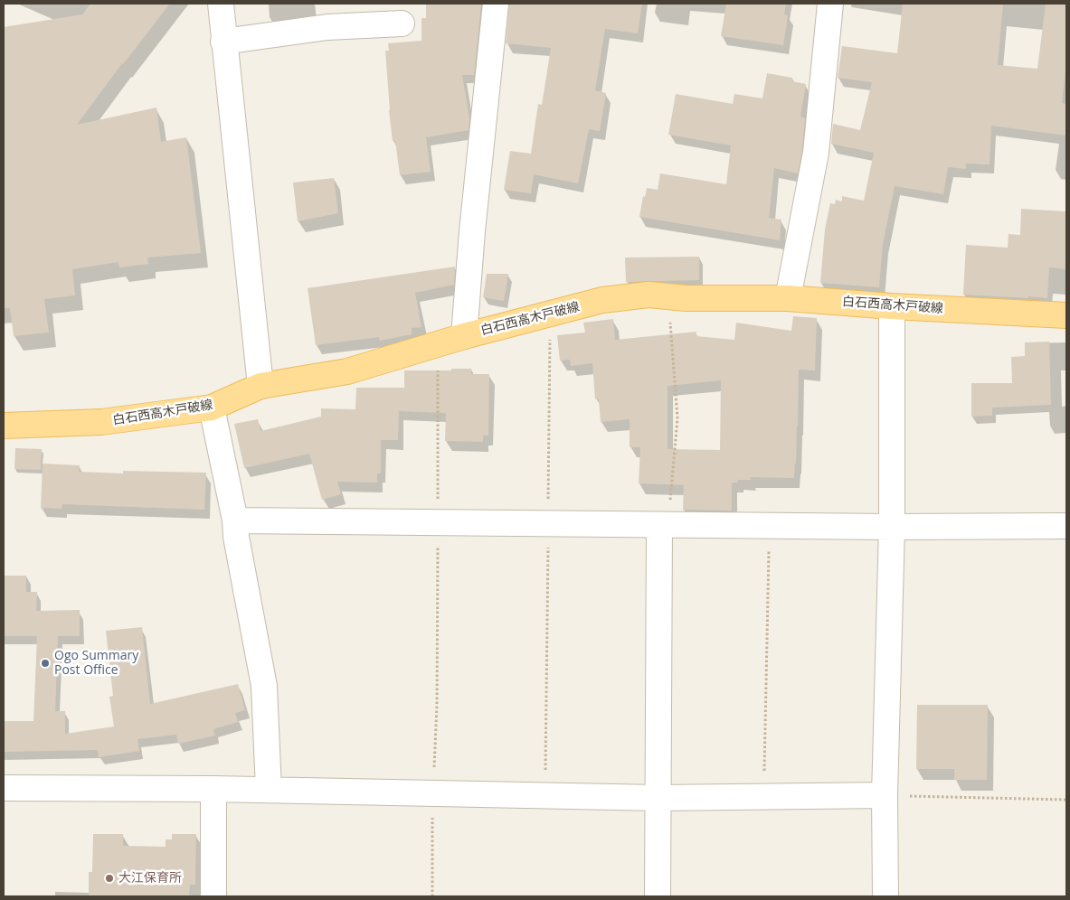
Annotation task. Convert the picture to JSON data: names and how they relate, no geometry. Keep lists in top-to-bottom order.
{
  "streets": {
    "main road": ["白石西高木戸破線"]
  },
  "places": ["Ogo Summary Post Office", "大江保育所"]
}
